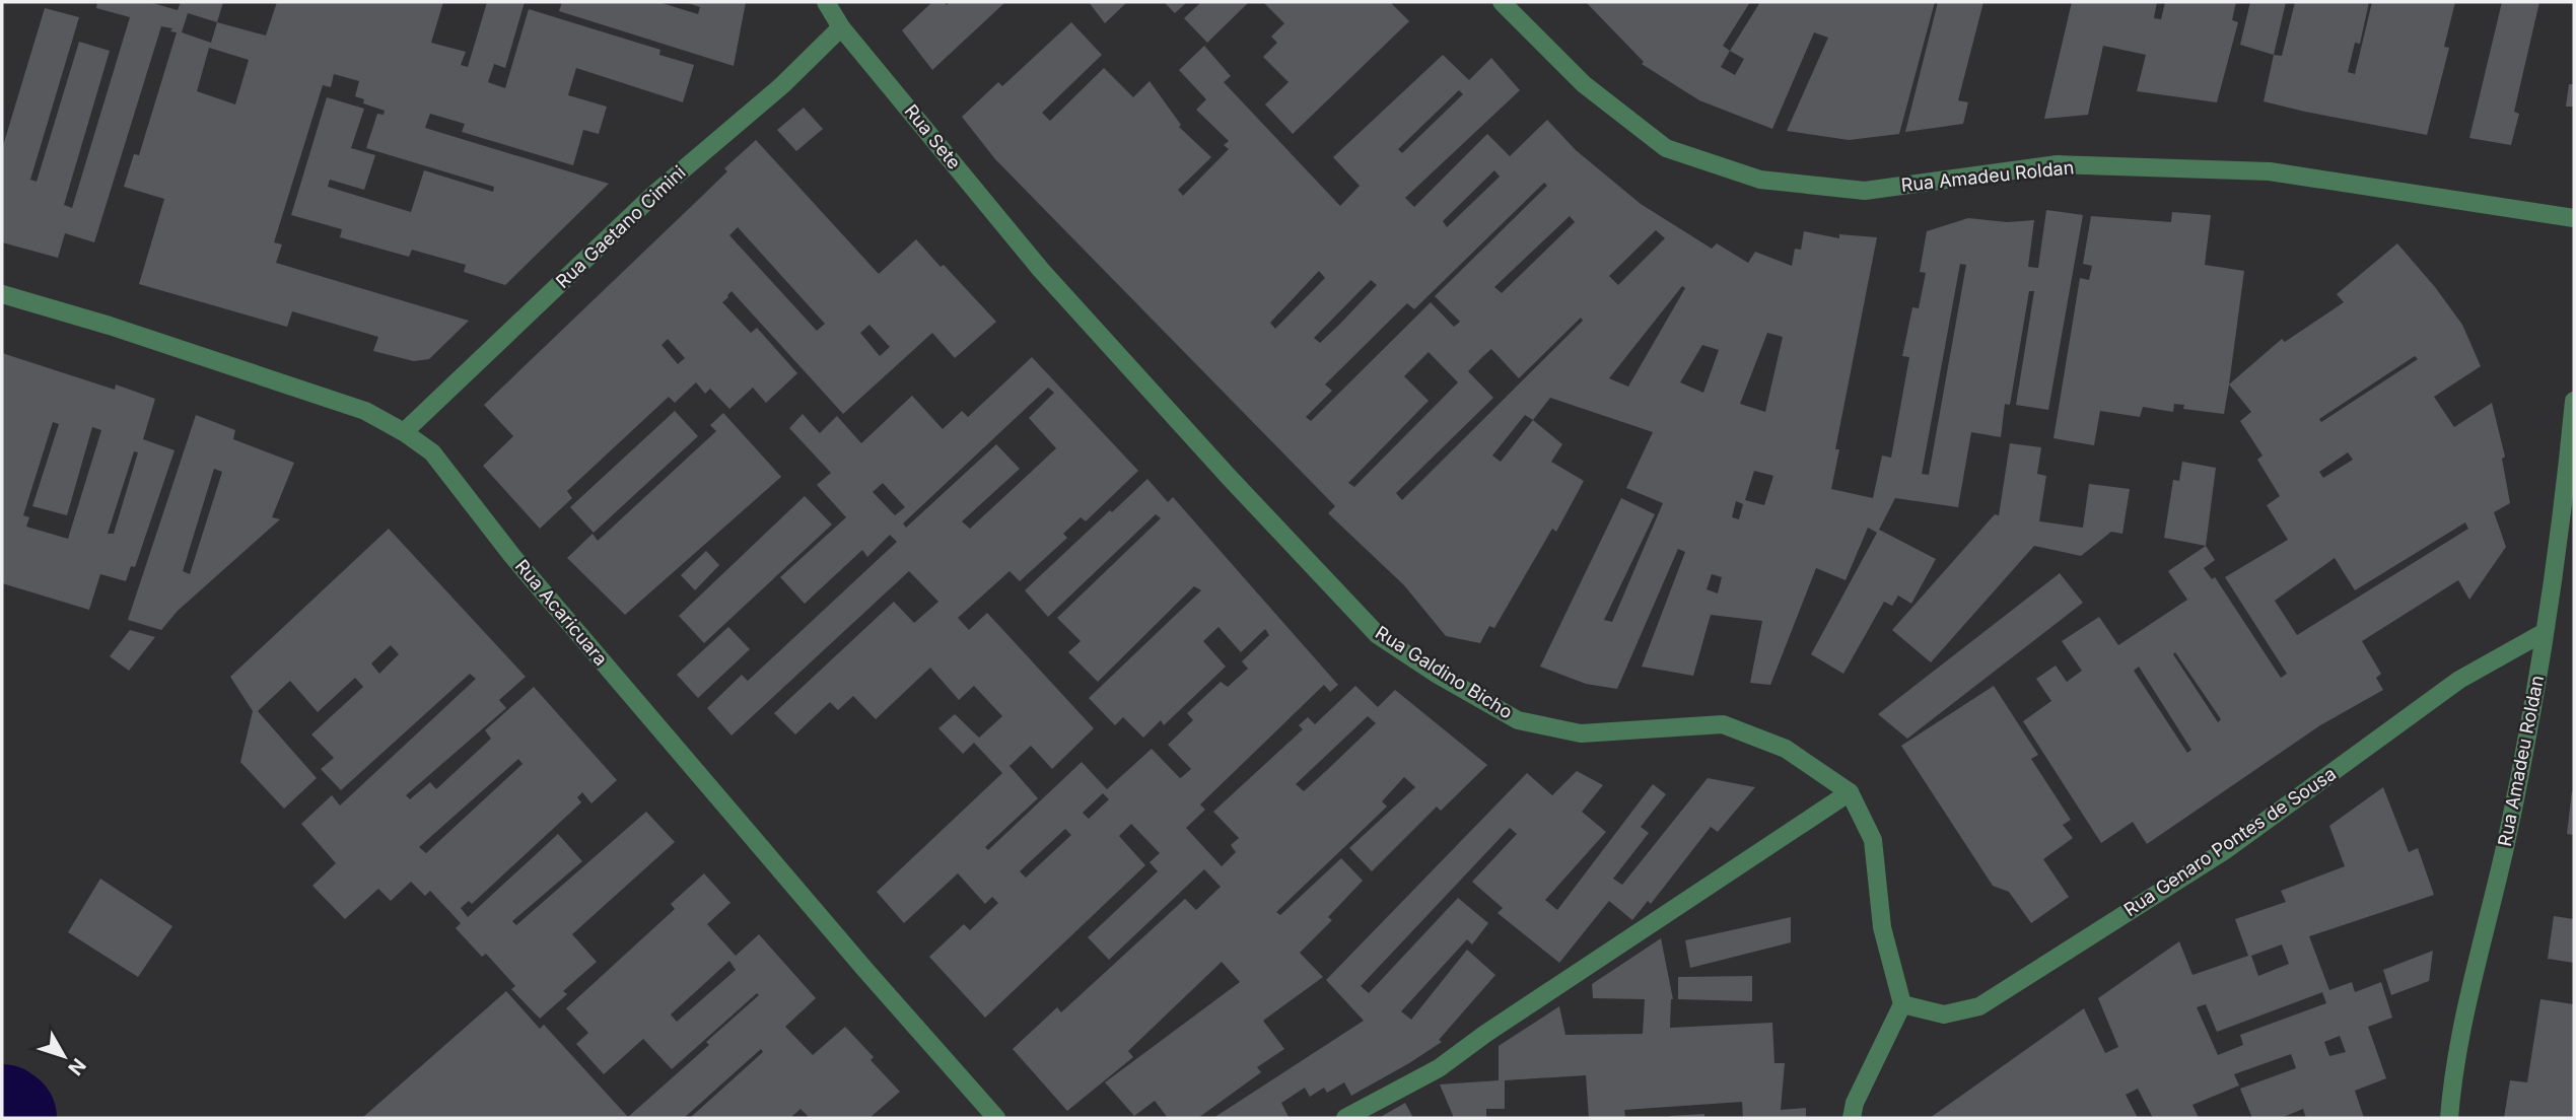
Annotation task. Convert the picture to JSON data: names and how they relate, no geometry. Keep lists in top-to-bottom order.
{
  "streets": {
    "street": [
      "Rua Sete",
      "Rua Amadeu Roldan",
      "Rua Gaetano Cimini",
      "Rua Acaricuara",
      "Rua Galdino Bicho",
      "Rua Genaro Pontes de Sousa"
    ]
  },
  "crossings": [
    ["Rua Sete", "Rua Gaetano Cimini"],
    ["Rua Sete", "Rua Galdino Bicho"],
    ["Rua Amadeu Roldan", "Rua Genaro Pontes de Sousa"],
    ["Rua Gaetano Cimini", "Rua Acaricuara"],
    ["Rua Galdino Bicho", "Rua Genaro Pontes de Sousa"]
  ],
  "north": "bottom right"
}
